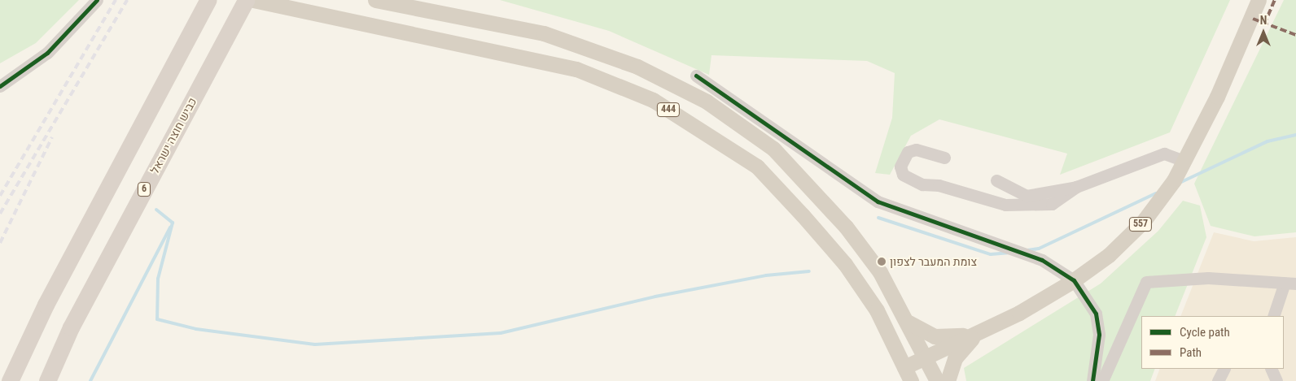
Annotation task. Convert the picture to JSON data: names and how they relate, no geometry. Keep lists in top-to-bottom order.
{
  "streets": {
    "highway": ["כביש חוצה ישראל", "6"],
    "main road": ["444", "557"]
  },
  "crossings": [
    ["444", "557"]
  ],
  "places": ["צומת המעבר לצפון"],
  "legend": ["Cycle path", "Path"],
  "north": "top"
}
